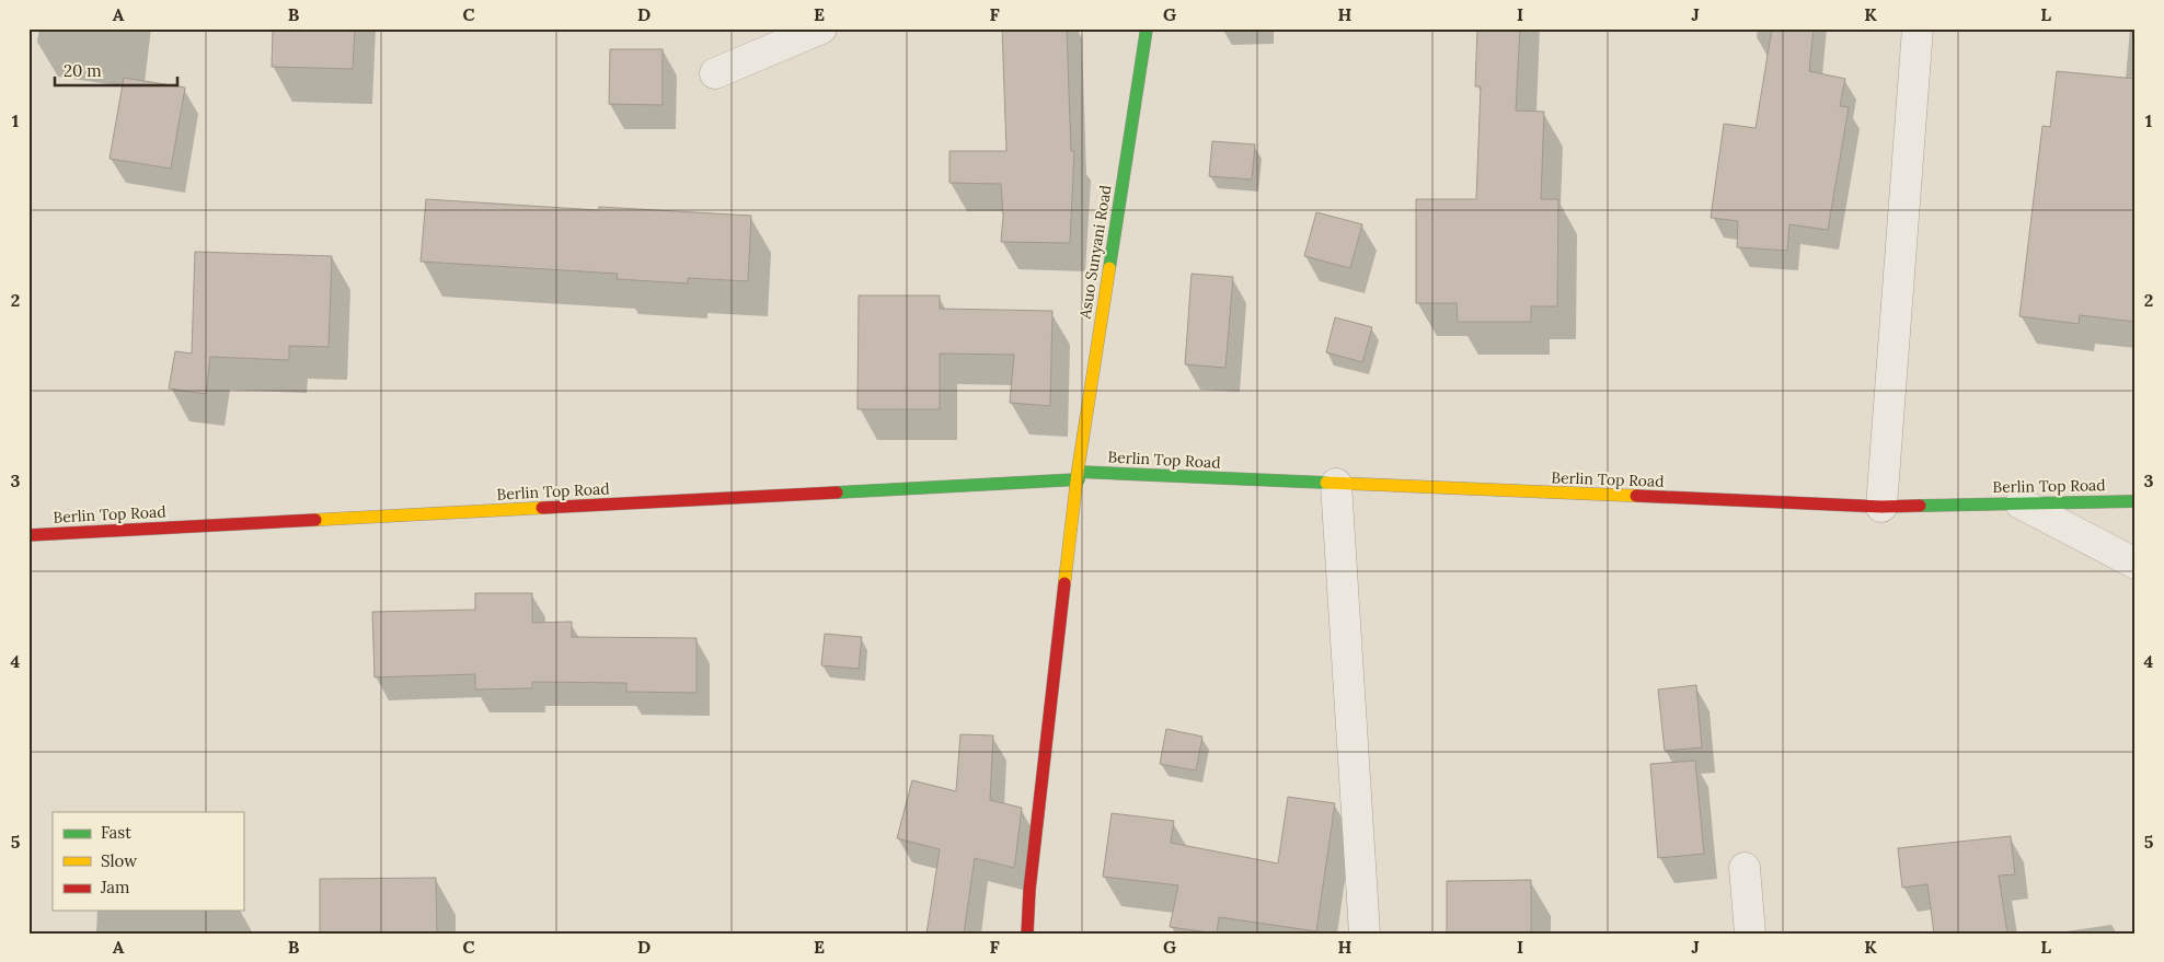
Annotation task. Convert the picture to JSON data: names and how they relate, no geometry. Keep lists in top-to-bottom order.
{
  "streets": {
    "street": ["Asuo Sunyani Road", "Berlin Top Road"]
  },
  "crossings": [
    ["Asuo Sunyani Road", "Berlin Top Road"]
  ],
  "legend": ["Fast", "Slow", "Jam"],
  "scale_bar": "20 m",
  "grid": {
    "columns": [
      "A",
      "B",
      "C",
      "D",
      "E",
      "F",
      "G",
      "H",
      "I",
      "J",
      "K",
      "L"
    ],
    "rows": [
      "1",
      "2",
      "3",
      "4",
      "5"
    ]
  }
}
